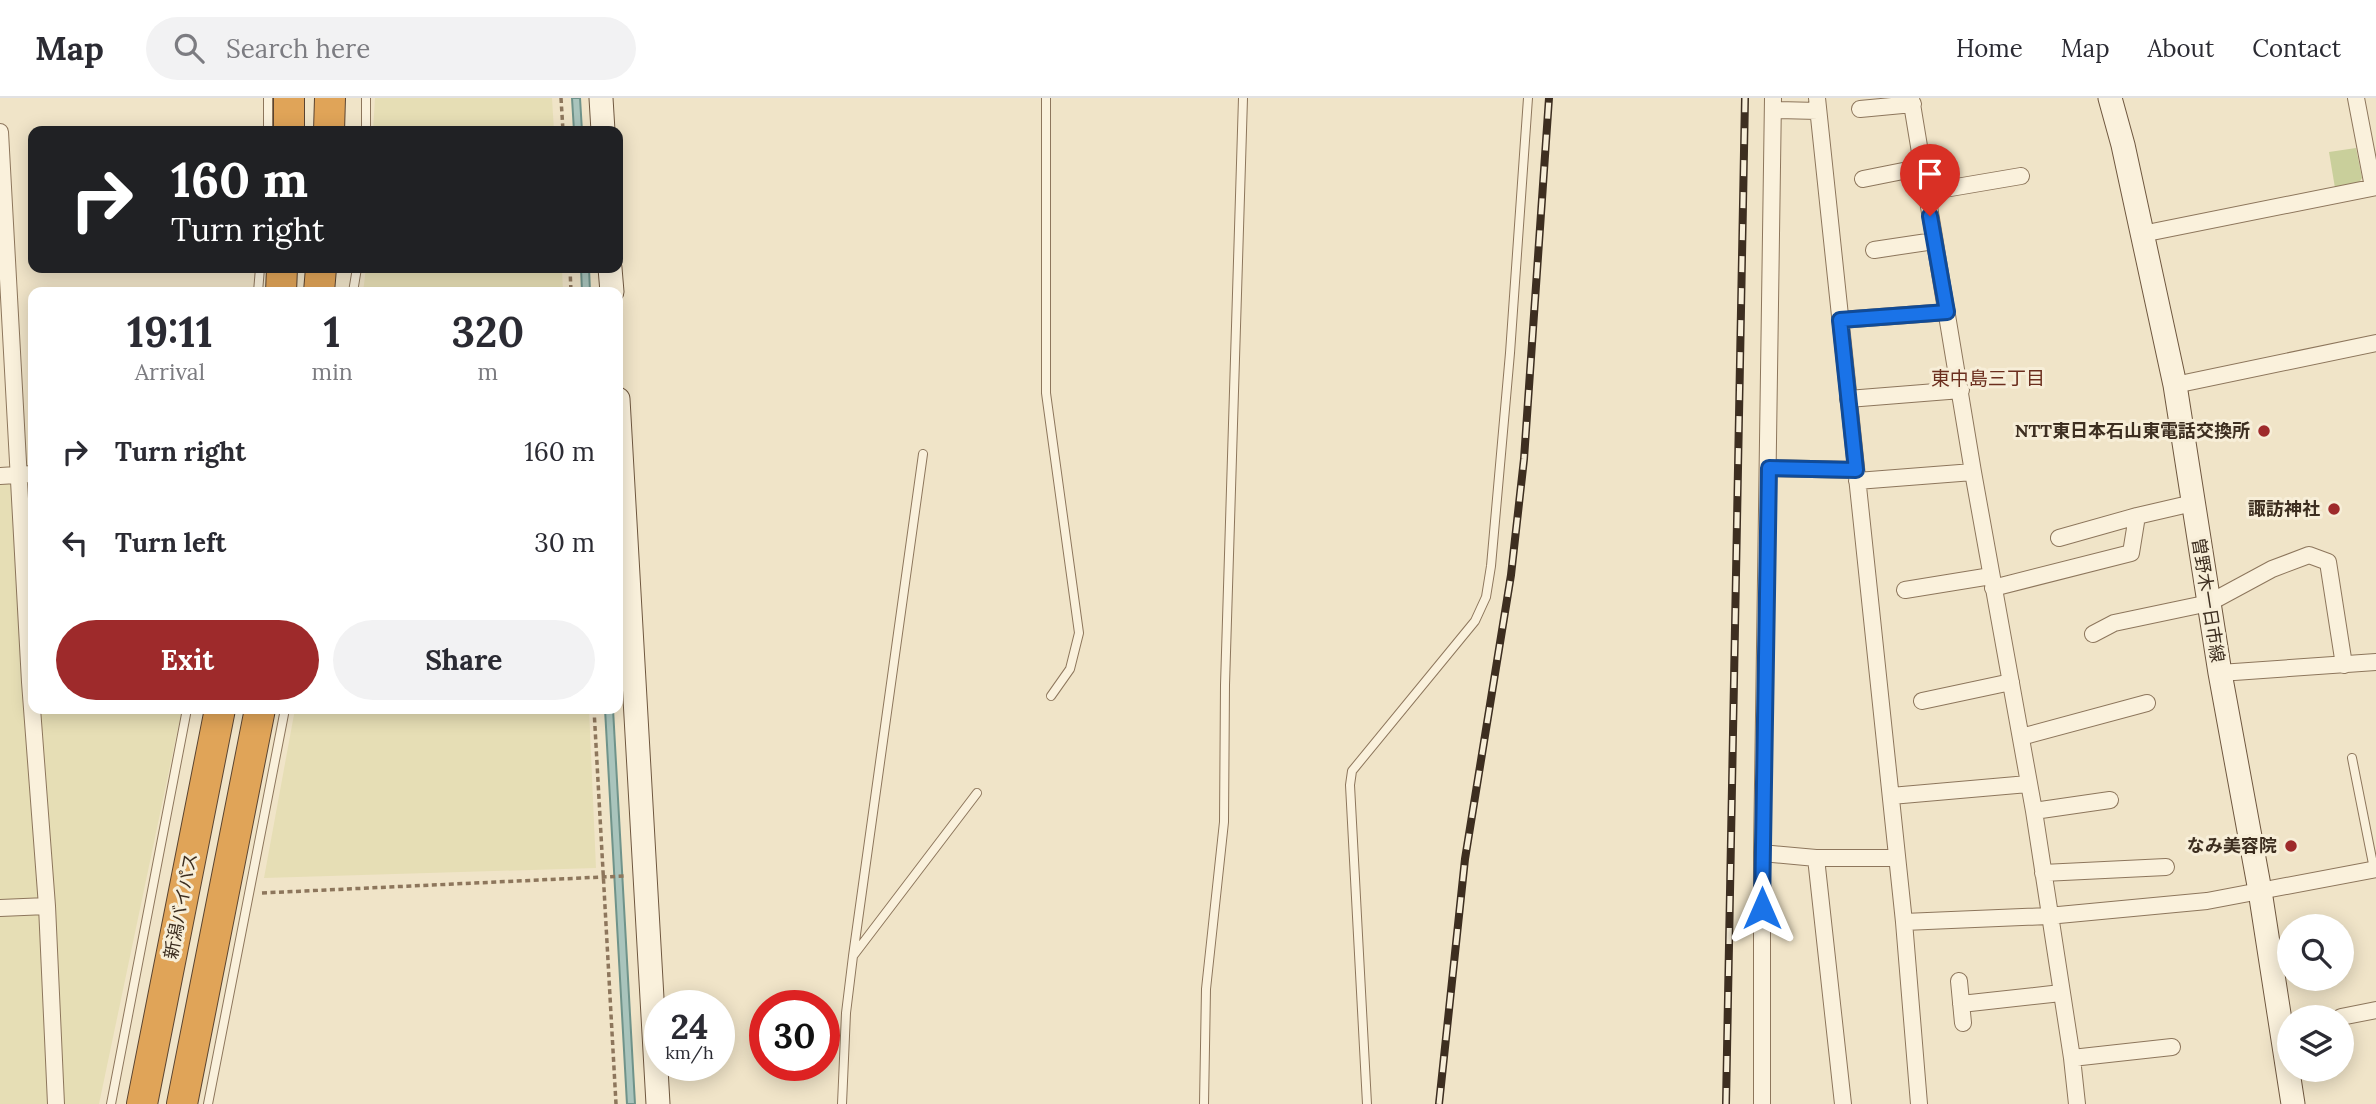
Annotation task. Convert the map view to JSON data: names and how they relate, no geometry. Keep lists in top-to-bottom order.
{
  "streets": {
    "highway": ["新潟バイパス"],
    "main road": ["曽野木一日市線"]
  },
  "districts": ["東中島三丁目"],
  "places": ["NTT東日本石山東電話交換所", "諏訪神社", "なみ美容院"],
  "page": {
    "header": "Map",
    "search": "Search here",
    "nav": [
      "Home",
      "Map",
      "About",
      "Contact"
    ],
    "turn": ["160 m", "Turn right"],
    "eta": [
      "19:11",
      "Arrival",
      "1",
      "min",
      "320",
      "m"
    ],
    "list": [
      {
        "name": "Turn right",
        "value": "160 m"
      },
      {
        "name": "Turn left",
        "value": "30 m"
      }
    ],
    "buttons": ["Exit", "Share"],
    "speed": "24 km/h",
    "limit": "30"
  }
}
